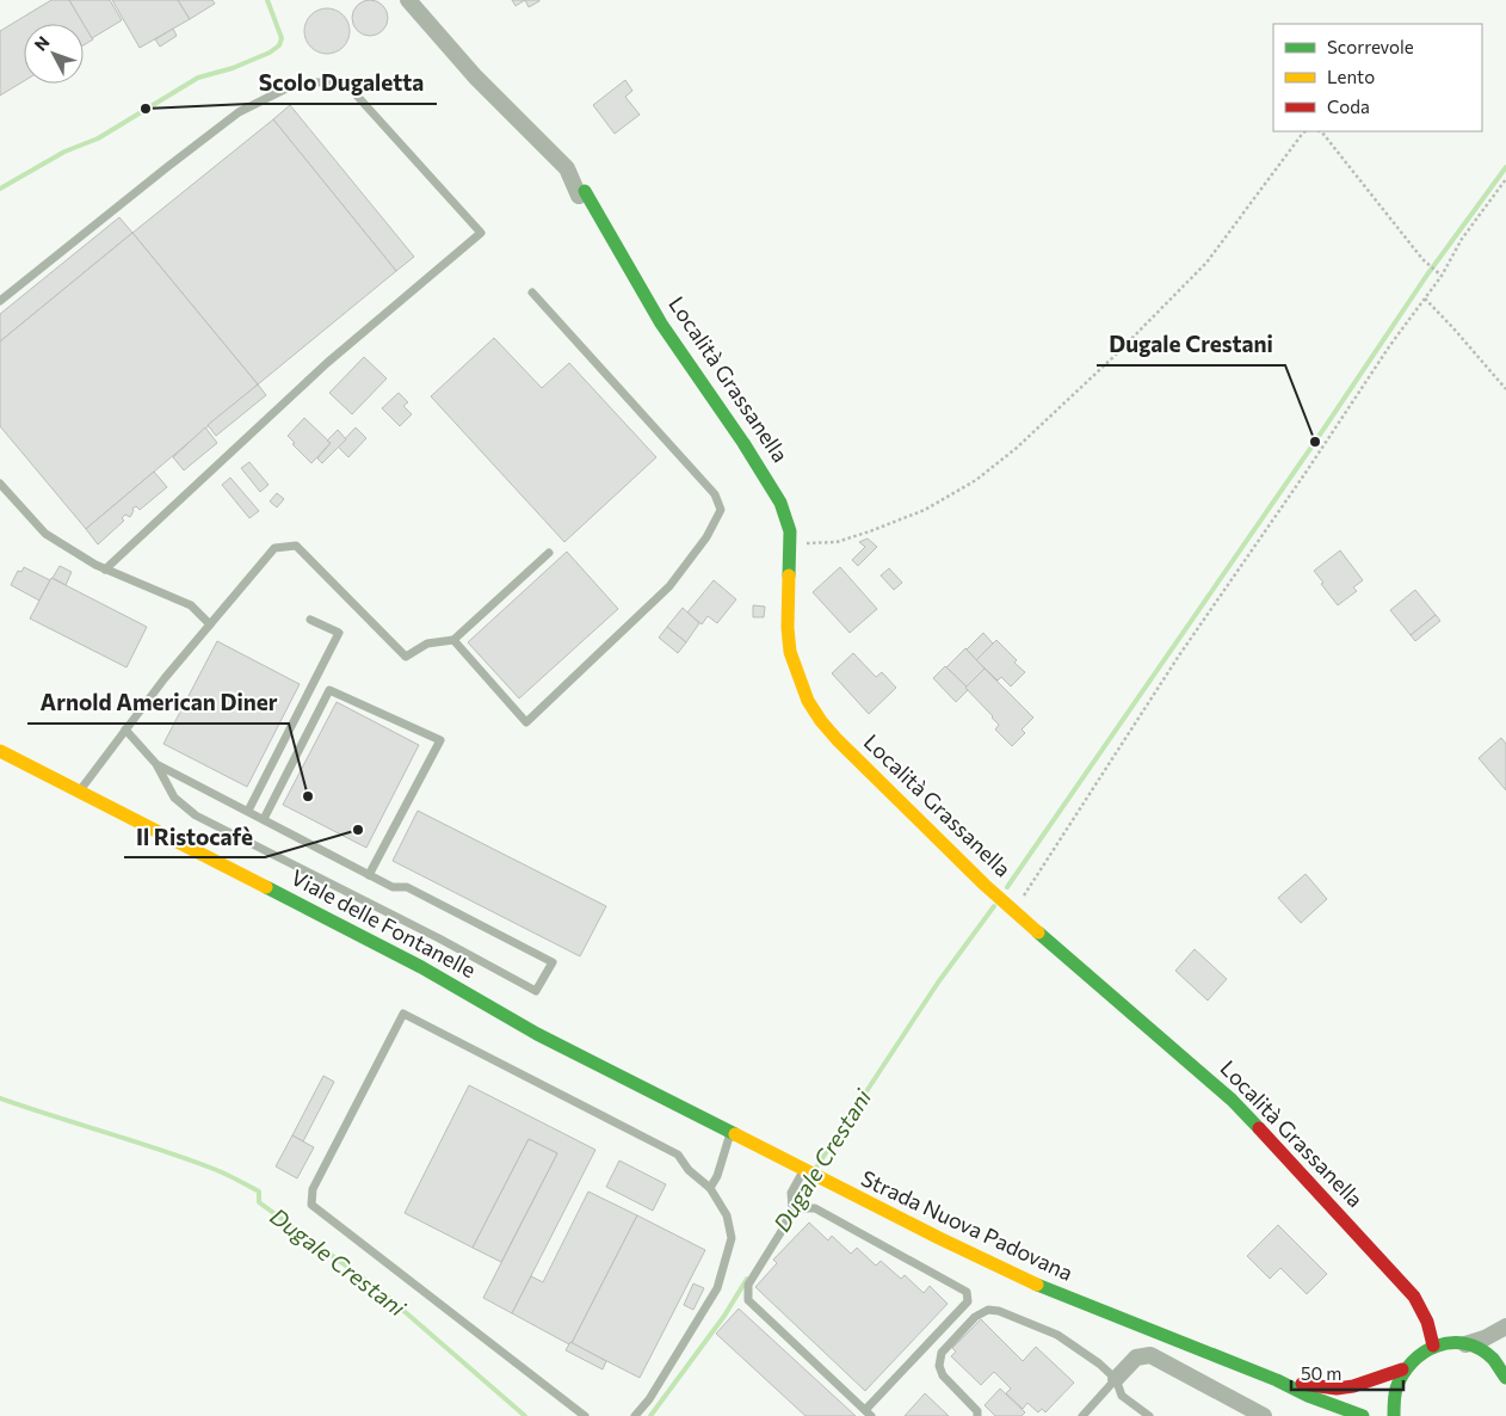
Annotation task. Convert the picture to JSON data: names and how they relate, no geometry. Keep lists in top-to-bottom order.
{
  "streets": {
    "main road": ["Località Grassanella", "Viale delle Fontanelle", "Strada Nuova Padovana"]
  },
  "crossings": [
    ["Viale delle Fontanelle", "Strada Nuova Padovana"]
  ],
  "water": ["Dugale Crestani"],
  "places": [
    "Scolo Dugaletta",
    "Dugale Crestani",
    "Arnold American Diner",
    "Il Ristocafè"
  ],
  "legend": ["Scorrevole", "Lento", "Coda"],
  "scale_bar": "50 m",
  "north": "top left"
}
